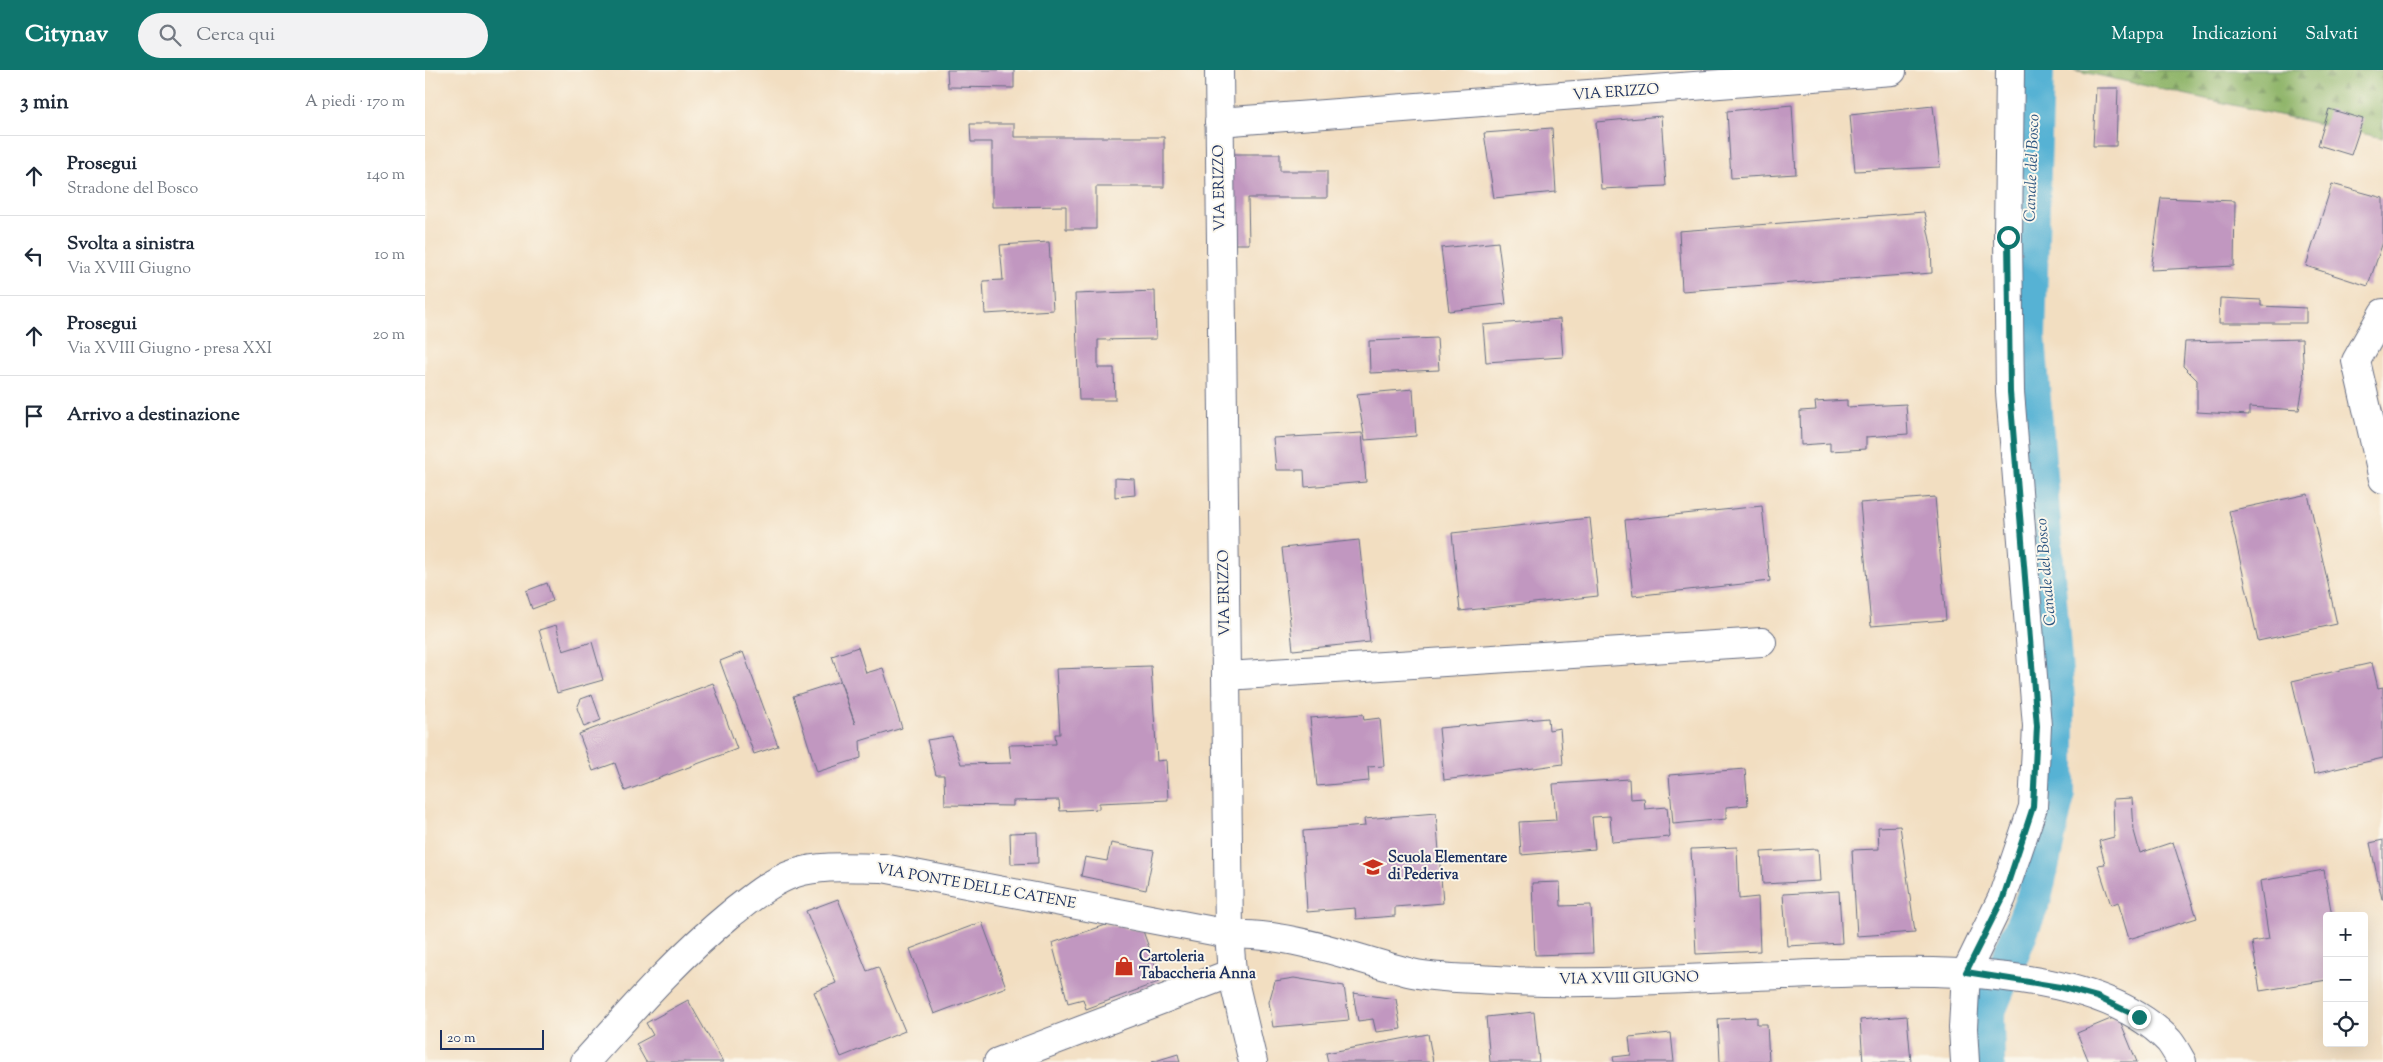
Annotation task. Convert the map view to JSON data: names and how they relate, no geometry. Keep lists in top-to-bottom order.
{
  "streets": {
    "street": ["VIA ERIZZO", "VIA PONTE DELLE CATENE", "VIA XVIII GIUGNO"]
  },
  "crossings": [
    ["VIA ERIZZO", "VIA PONTE DELLE CATENE"],
    ["VIA ERIZZO", "VIA XVIII GIUGNO"],
    ["VIA PONTE DELLE CATENE", "VIA XVIII GIUGNO"]
  ],
  "water": ["Canale del Bosco"],
  "places": {
    "school or university": ["Scuola Elementare di Pederiva"],
    "shop": ["Cartoleria Tabaccheria Anna"]
  },
  "scale_bar": "20 m",
  "page": {
    "header": "Citynav",
    "search": "Cerca qui",
    "nav": ["Mappa", "Indicazioni", "Salvati"],
    "heading": ["3 min", "A piedi · 170 m"],
    "list": [
      ["Prosegui", "Stradone del Bosco", "140 m"],
      ["Svolta a sinistra", "Via XVIII Giugno", "10 m"],
      ["Prosegui", "Via XVIII Giugno - presa XXI", "20 m"],
      "Arrivo a destinazione"
    ],
    "map_buttons": ["+", "−"],
    "scale": "20 m"
  }
}
